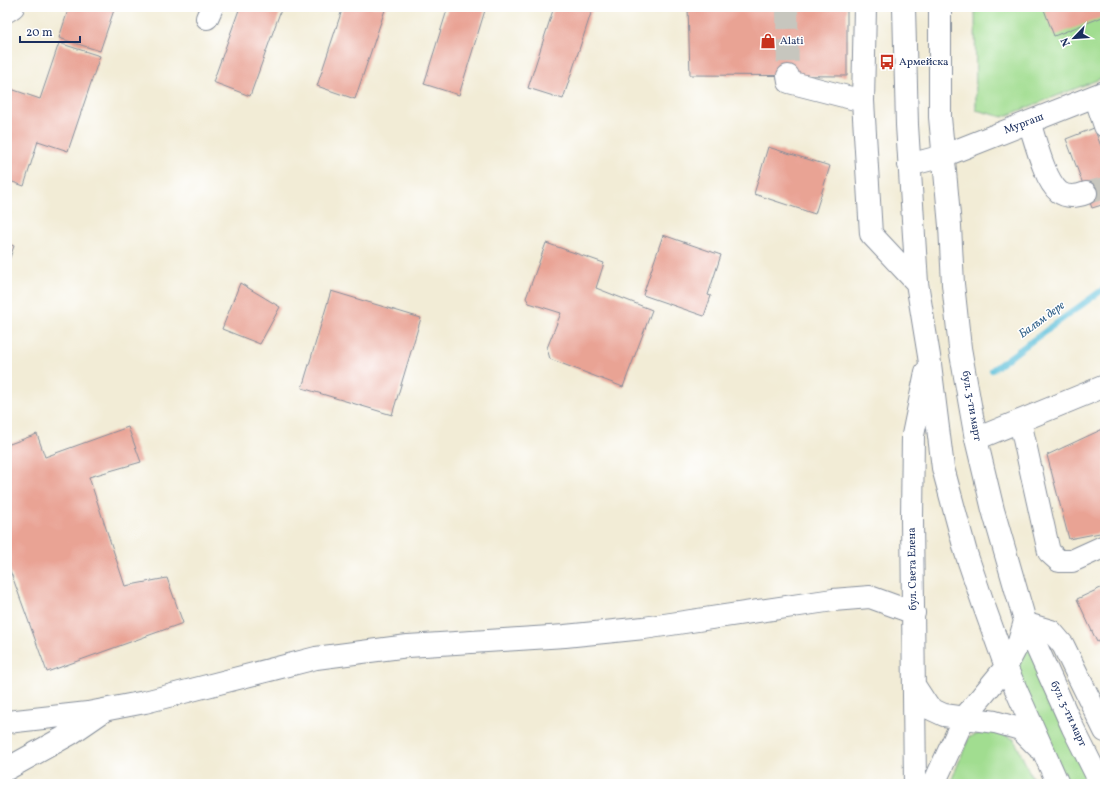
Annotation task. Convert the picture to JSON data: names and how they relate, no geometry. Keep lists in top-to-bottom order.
{
  "streets": {
    "street": ["Мургаш", "бул. 3-ти март", "бул. Света Елена"]
  },
  "crossings": [
    ["Мургаш", "бул. 3-ти март"]
  ],
  "water": ["Балъм дере"],
  "places": {
    "shop": ["Alati"],
    "bus stop": ["Армейска"]
  },
  "scale_bar": "20 m",
  "north": "bottom left"
}
